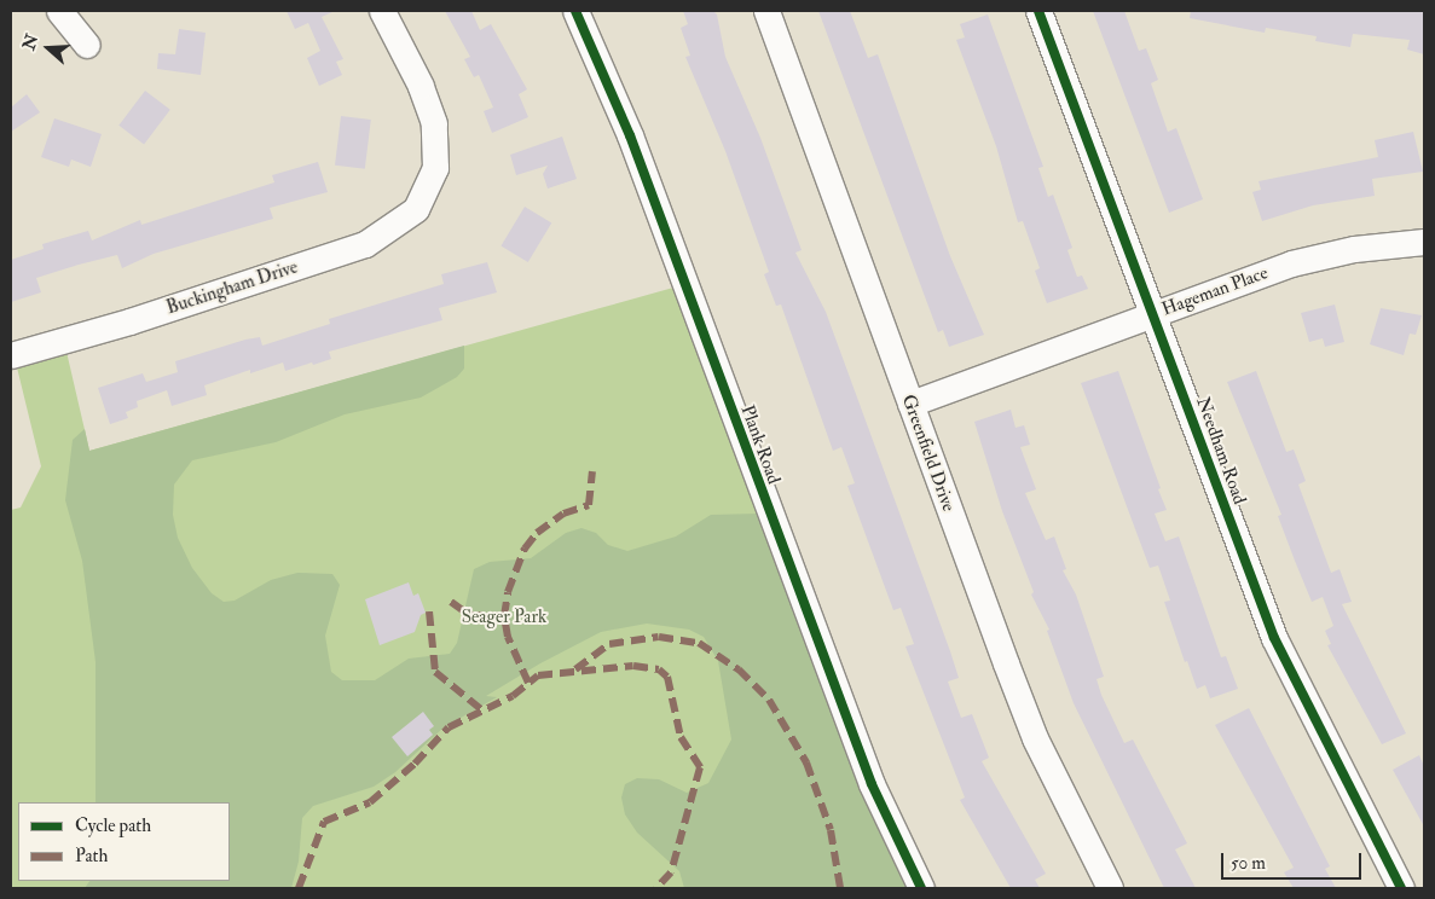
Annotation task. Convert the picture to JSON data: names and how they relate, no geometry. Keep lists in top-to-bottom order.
{
  "streets": {
    "street": [
      "Buckingham Drive",
      "Hageman Place",
      "Plank Road",
      "Needham Road",
      "Greenfield Drive"
    ]
  },
  "crossings": [
    ["Hageman Place", "Needham Road"],
    ["Hageman Place", "Greenfield Drive"]
  ],
  "parks": ["Seager Park"],
  "legend": ["Cycle path", "Path"],
  "scale_bar": "50 m",
  "north": "left"
}
